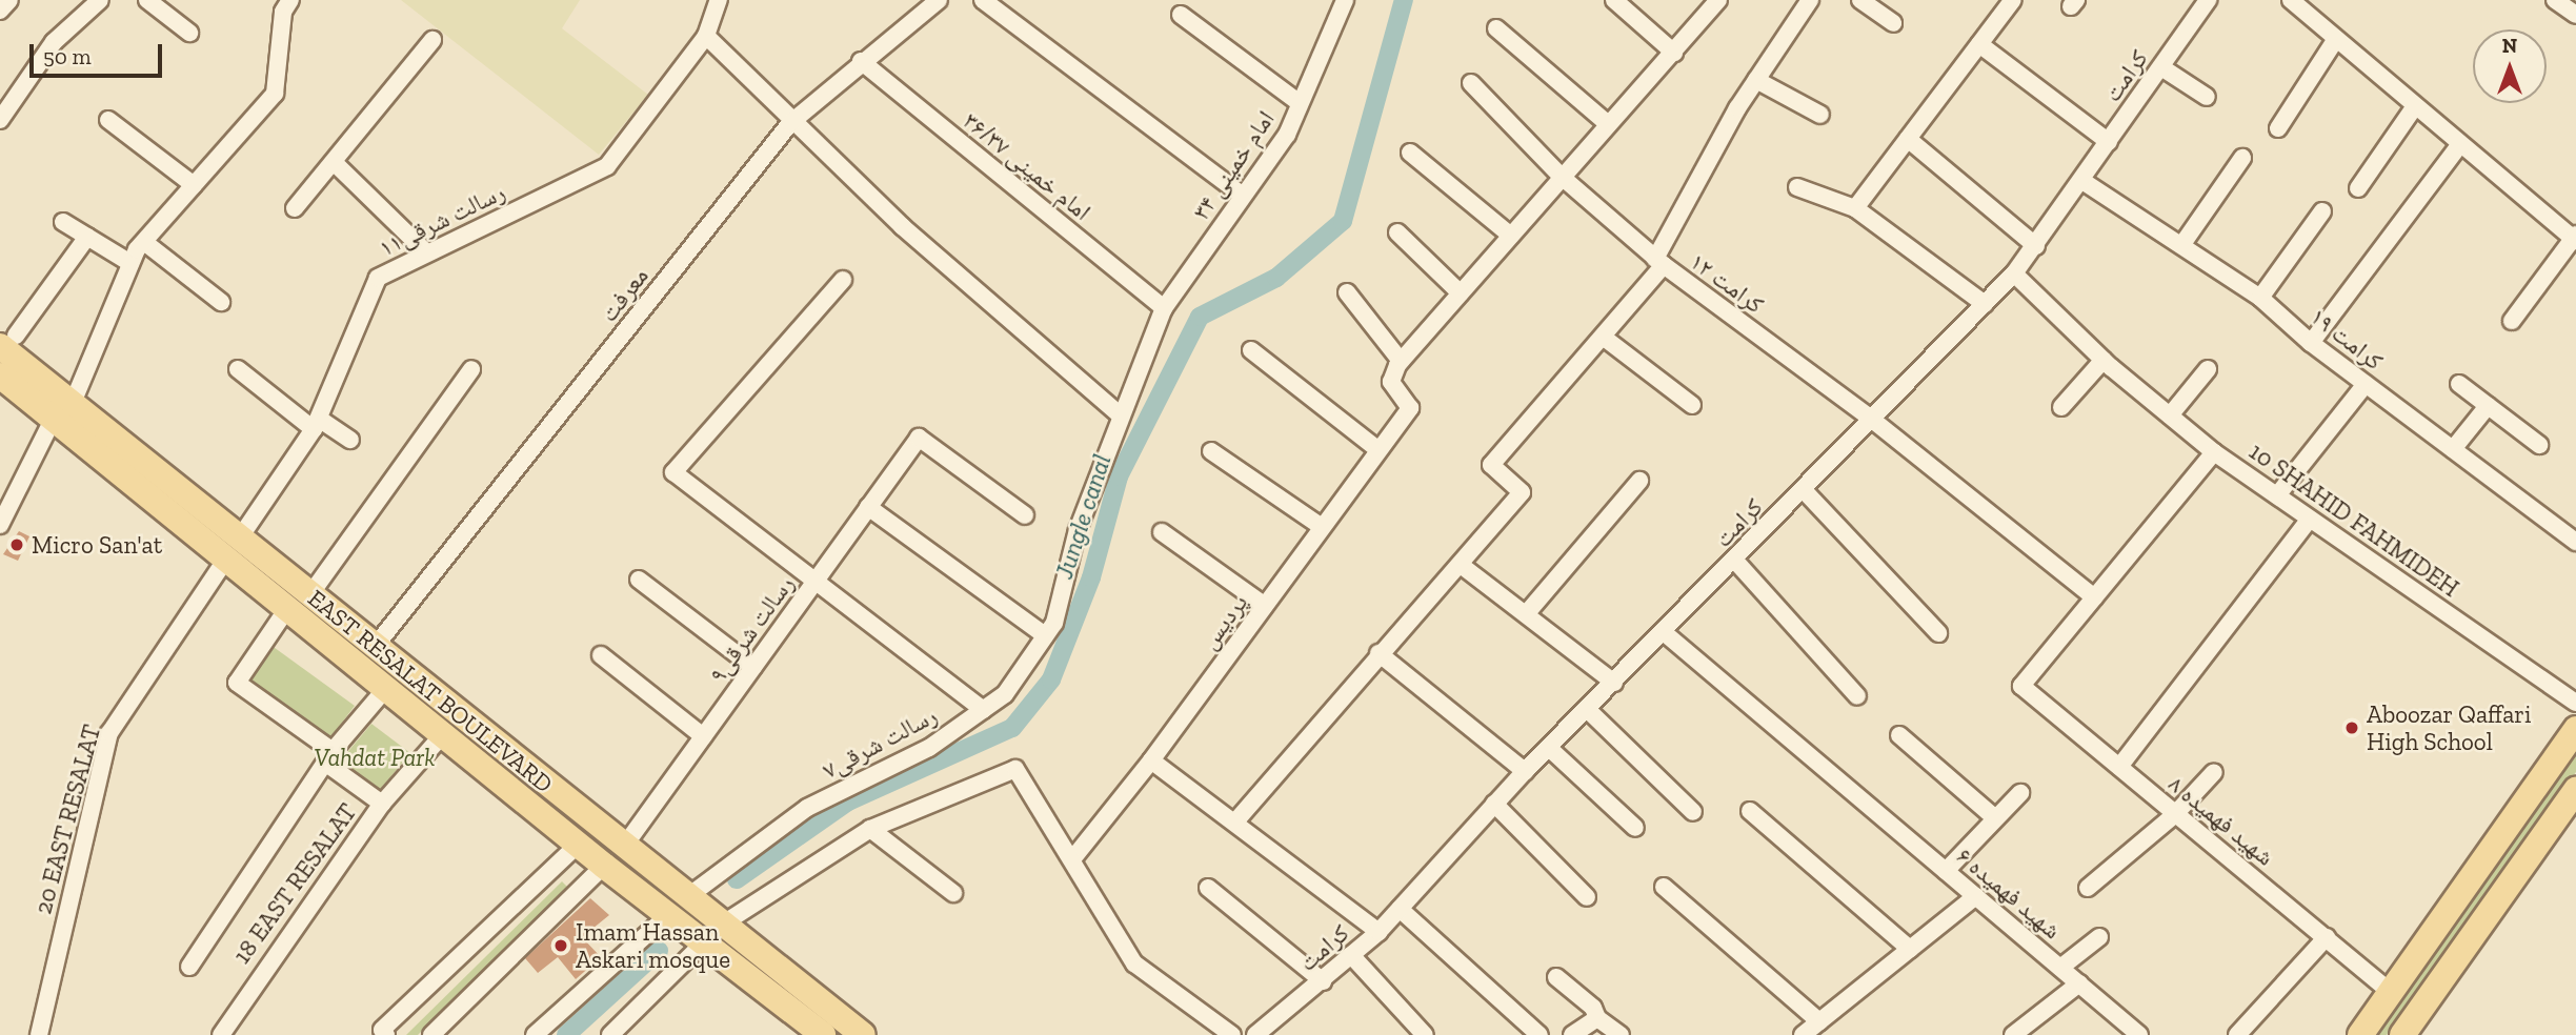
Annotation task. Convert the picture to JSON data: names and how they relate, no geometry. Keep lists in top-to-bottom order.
{
  "streets": {
    "main road": ["EAST RESALAT BOULEVARD"],
    "street": [
      "کرامت",
      "امام خمینی ۳۴",
      "امام خمینی ۳۶/۳۷",
      "رسالت شرقی۱۱",
      "کرامت ۱۲",
      "معرفت",
      "کرامت ۱۹",
      "10 SHAHID FAHMIDEH",
      "پردیس",
      "رسالت شرقی۹",
      "رسالت شرقی۷",
      "20 EAST RESALAT",
      "شهید فهمیده ۸",
      "18 EAST RESALAT",
      "شهید فهمیده ۶"
    ]
  },
  "crossings": [
    ["کرامت", "کرامت ۱۲"],
    ["کرامت", "کرامت ۱۹"],
    ["کرامت", "10 SHAHID FAHMIDEH"],
    ["کرامت", "شهید فهمیده ۶"],
    ["امام خمینی ۳۴", "امام خمینی ۳۶/۳۷"],
    ["امام خمینی ۳۴", "رسالت شرقی۷"],
    ["امام خمینی ۳۶/۳۷", "معرفت"],
    ["امام خمینی ۳۶/۳۷", "رسالت شرقی۷"],
    ["رسالت شرقی۱۱", "EAST RESALAT BOULEVARD"],
    ["رسالت شرقی۱۱", "20 EAST RESALAT"],
    ["کرامت ۱۲", "شهید فهمیده ۸"],
    ["معرفت", "EAST RESALAT BOULEVARD"],
    ["رسالت شرقی۹", "EAST RESALAT BOULEVARD"],
    ["EAST RESALAT BOULEVARD", "رسالت شرقی۷"],
    ["EAST RESALAT BOULEVARD", "20 EAST RESALAT"],
    ["EAST RESALAT BOULEVARD", "18 EAST RESALAT"]
  ],
  "water": ["Jungle canal"],
  "parks": ["Vahdat Park"],
  "places": ["Micro San'at", "Aboozar Qaffari High School", "Imam Hassan Askari mosque"],
  "scale_bar": "50 m",
  "north": "top"
}
